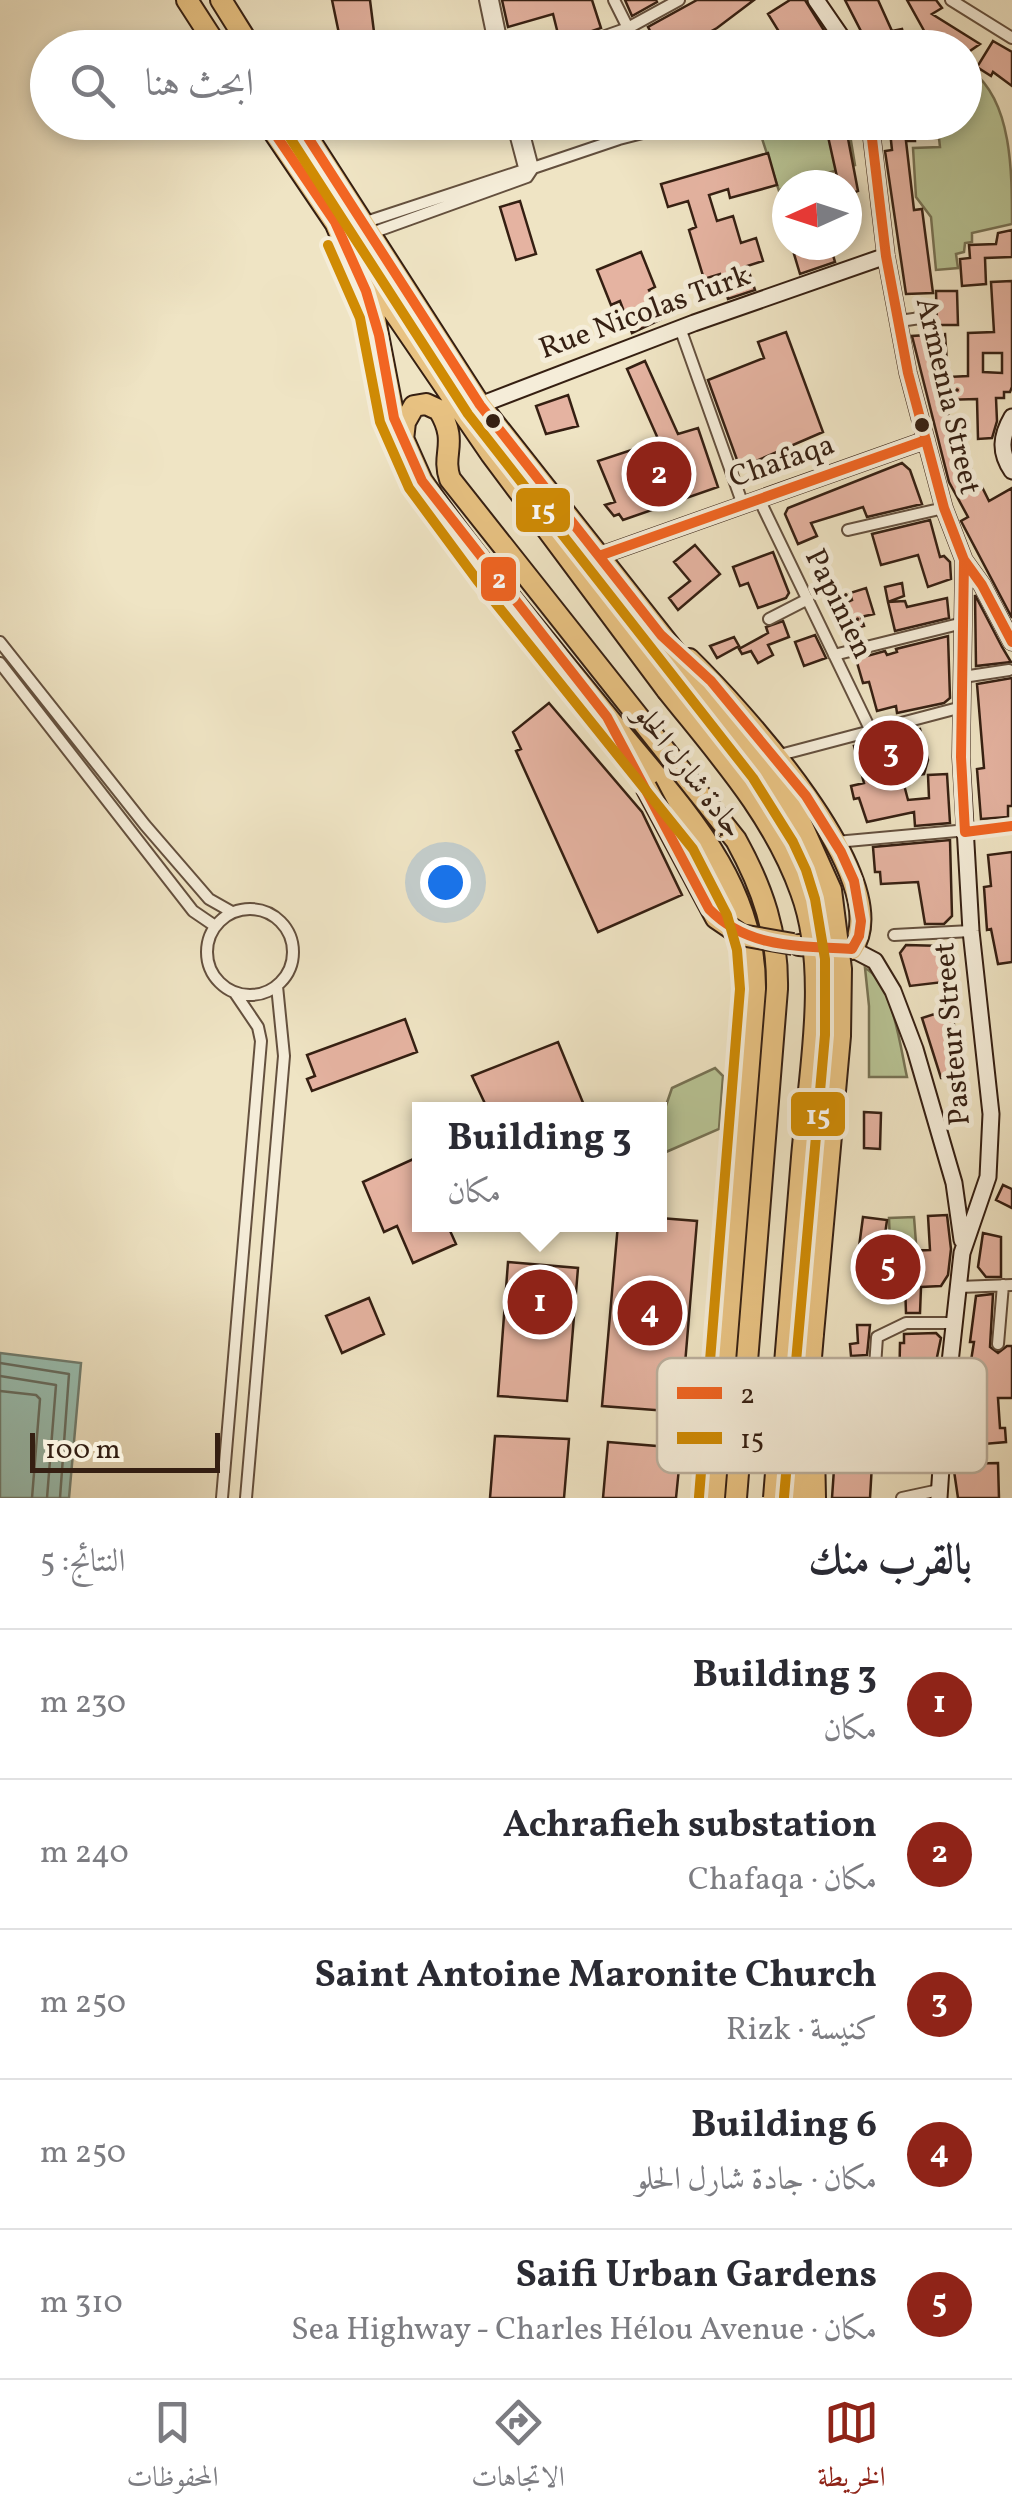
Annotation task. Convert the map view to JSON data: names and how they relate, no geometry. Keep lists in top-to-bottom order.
{
  "streets": {
    "highway": ["جادة شارل الحلو"],
    "street": [
      "Rue Nicolas Turk",
      "Armenia Street",
      "Chafaqa",
      "Papinien",
      "Pasteur Street"
    ]
  },
  "crossings": [
    ["Rue Nicolas Turk", "Armenia Street"],
    ["Armenia Street", "Chafaqa"],
    ["Armenia Street", "Pasteur Street"],
    ["Chafaqa", "Papinien"]
  ],
  "lines": ["transit line 2", "transit line 15"],
  "legend": ["2", "15"],
  "scale_bar": "100 m",
  "north": "left",
  "page": {
    "search": "ابحث هنا",
    "pins": [
      "2",
      "3",
      "5",
      "1",
      "4"
    ],
    "popup": ["Building 3", "مكان"],
    "scale": "100 m",
    "heading": ["بالقرب منك", "النتائج: 5"],
    "list": [
      {
        "mark": "1",
        "name": "Building 3",
        "note": "مكان",
        "value": "230 m"
      },
      {
        "mark": "2",
        "name": "Achrafieh substation",
        "note": "مكان · Chafaqa",
        "value": "240 m"
      },
      {
        "mark": "3",
        "name": "Saint Antoine Maronite Church",
        "note": "كنيسة · Rizk",
        "value": "250 m"
      },
      {
        "mark": "4",
        "name": "Building 6",
        "note": "مكان · جادة شارل الحلو",
        "value": "250 m"
      },
      {
        "mark": "5",
        "name": "Saifi Urban Gardens",
        "note": "مكان · Sea Highway - Charles Hélou Avenue",
        "value": "310 m"
      }
    ],
    "nav": ["الخريطة", "الاتجاهات", "المحفوظات"]
  }
}
